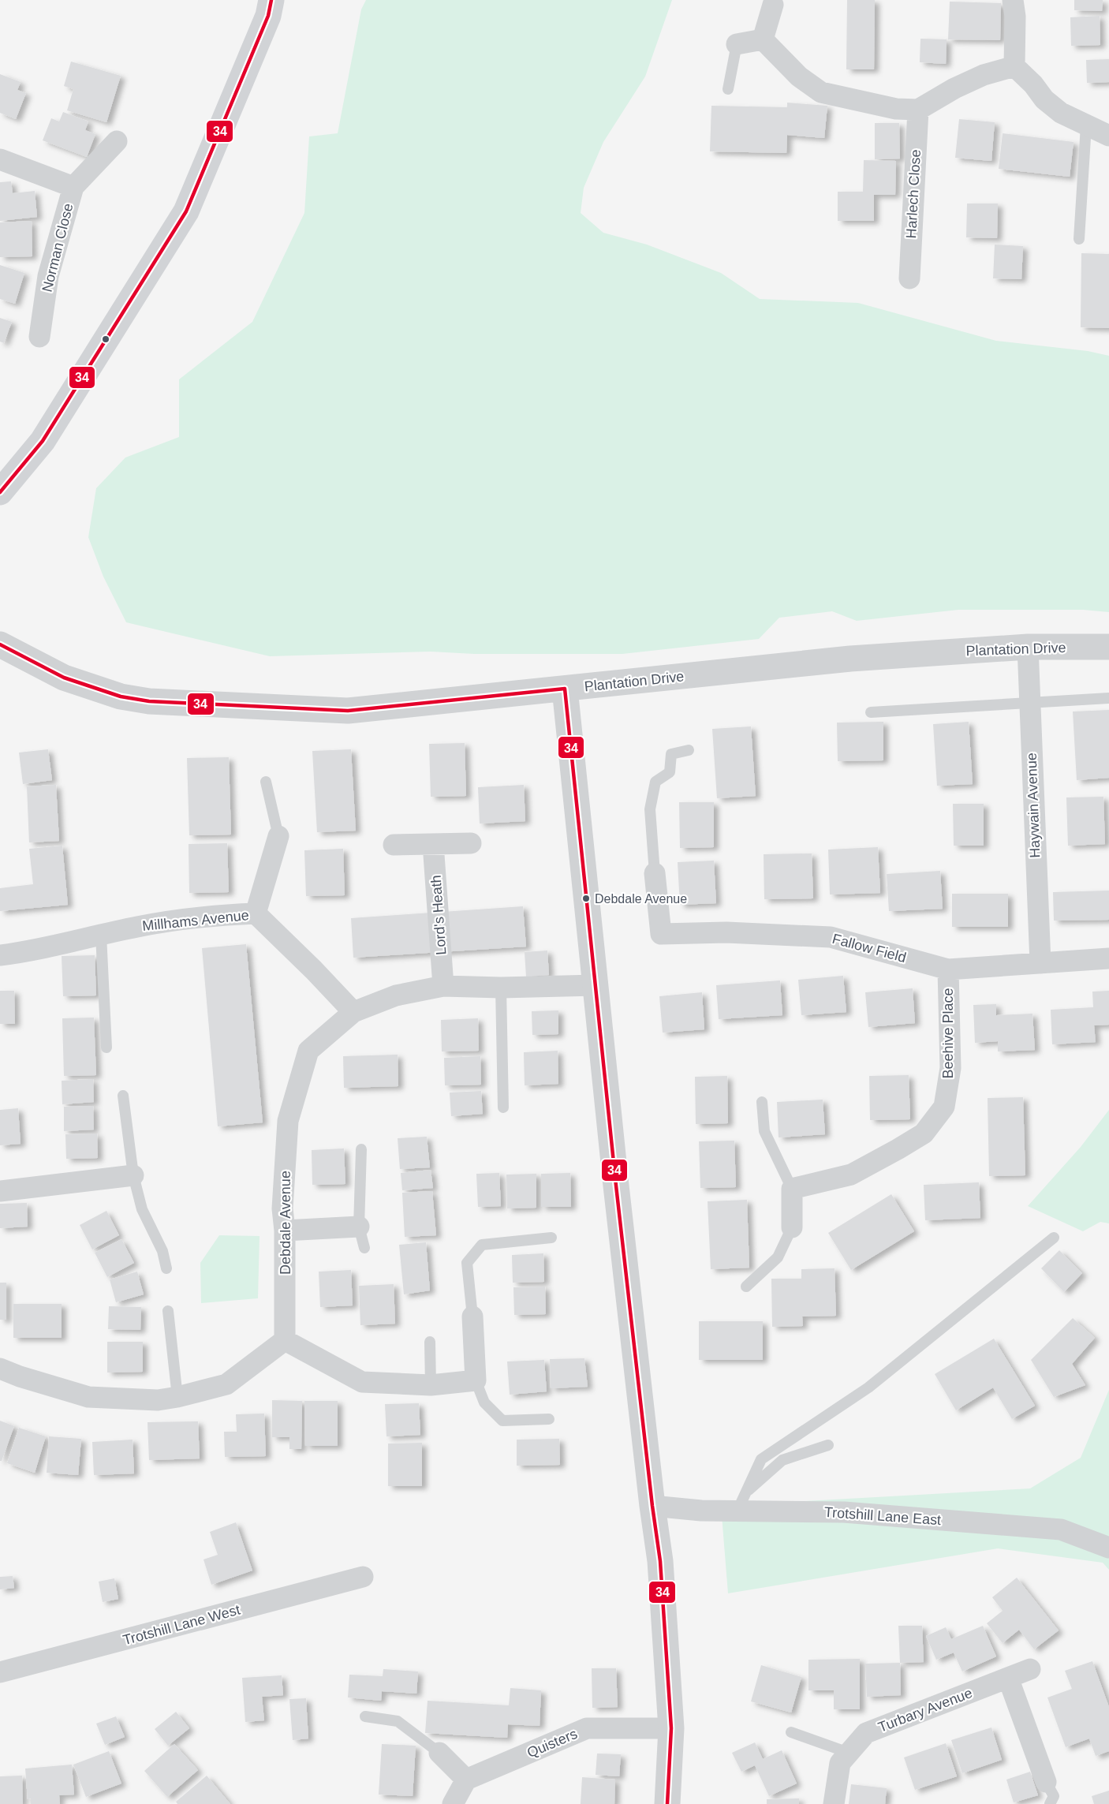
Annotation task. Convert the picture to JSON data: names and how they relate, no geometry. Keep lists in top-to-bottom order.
{
  "streets": {
    "street": [
      "Harlech Close",
      "Norman Close",
      "Plantation Drive",
      "Haywain Avenue",
      "Lord's Heath",
      "Millhams Avenue",
      "Fallow Field",
      "Beehive Place",
      "Debdale Avenue",
      "Trotshill Lane East",
      "Trotshill Lane West",
      "Turbary Avenue",
      "Quisters"
    ]
  },
  "crossings": [
    ["Plantation Drive", "Haywain Avenue"],
    ["Haywain Avenue", "Fallow Field"],
    ["Lord's Heath", "Debdale Avenue"],
    ["Millhams Avenue", "Debdale Avenue"],
    ["Fallow Field", "Beehive Place"]
  ],
  "places": ["Debdale Avenue"],
  "lines": ["transit line 34"]
}
